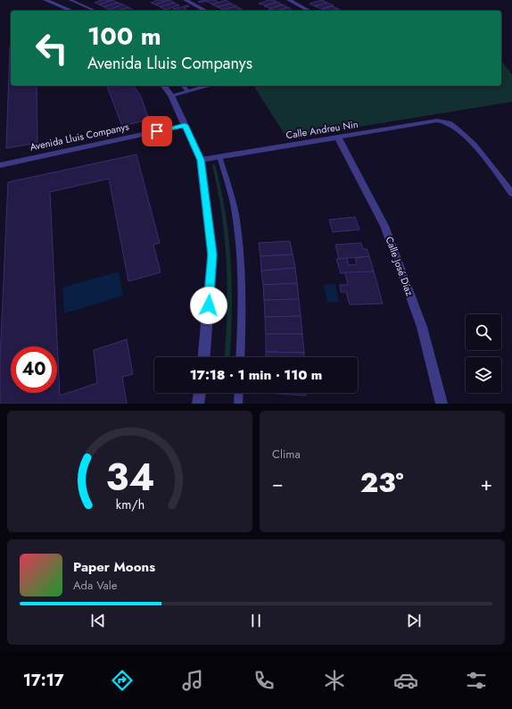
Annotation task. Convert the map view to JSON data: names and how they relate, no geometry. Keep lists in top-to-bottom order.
{
  "streets": {
    "street": ["Calle Andreu Nin", "Avenida Lluis Companys", "Calle José Díaz"]
  },
  "crossings": [
    ["Calle Andreu Nin", "Calle José Díaz"]
  ],
  "page": {
    "turn": ["100 m", "Avenida Lluis Companys"],
    "limit": "40",
    "trip": "17:18 · 1 min · 110 m",
    "tile": "Clima",
    "heat": ["−", "23°", "+"],
    "song": ["Paper Moons", "Ada Vale"],
    "tabs": "17:17",
    "gauge": ["34", "km/h"]
  }
}
